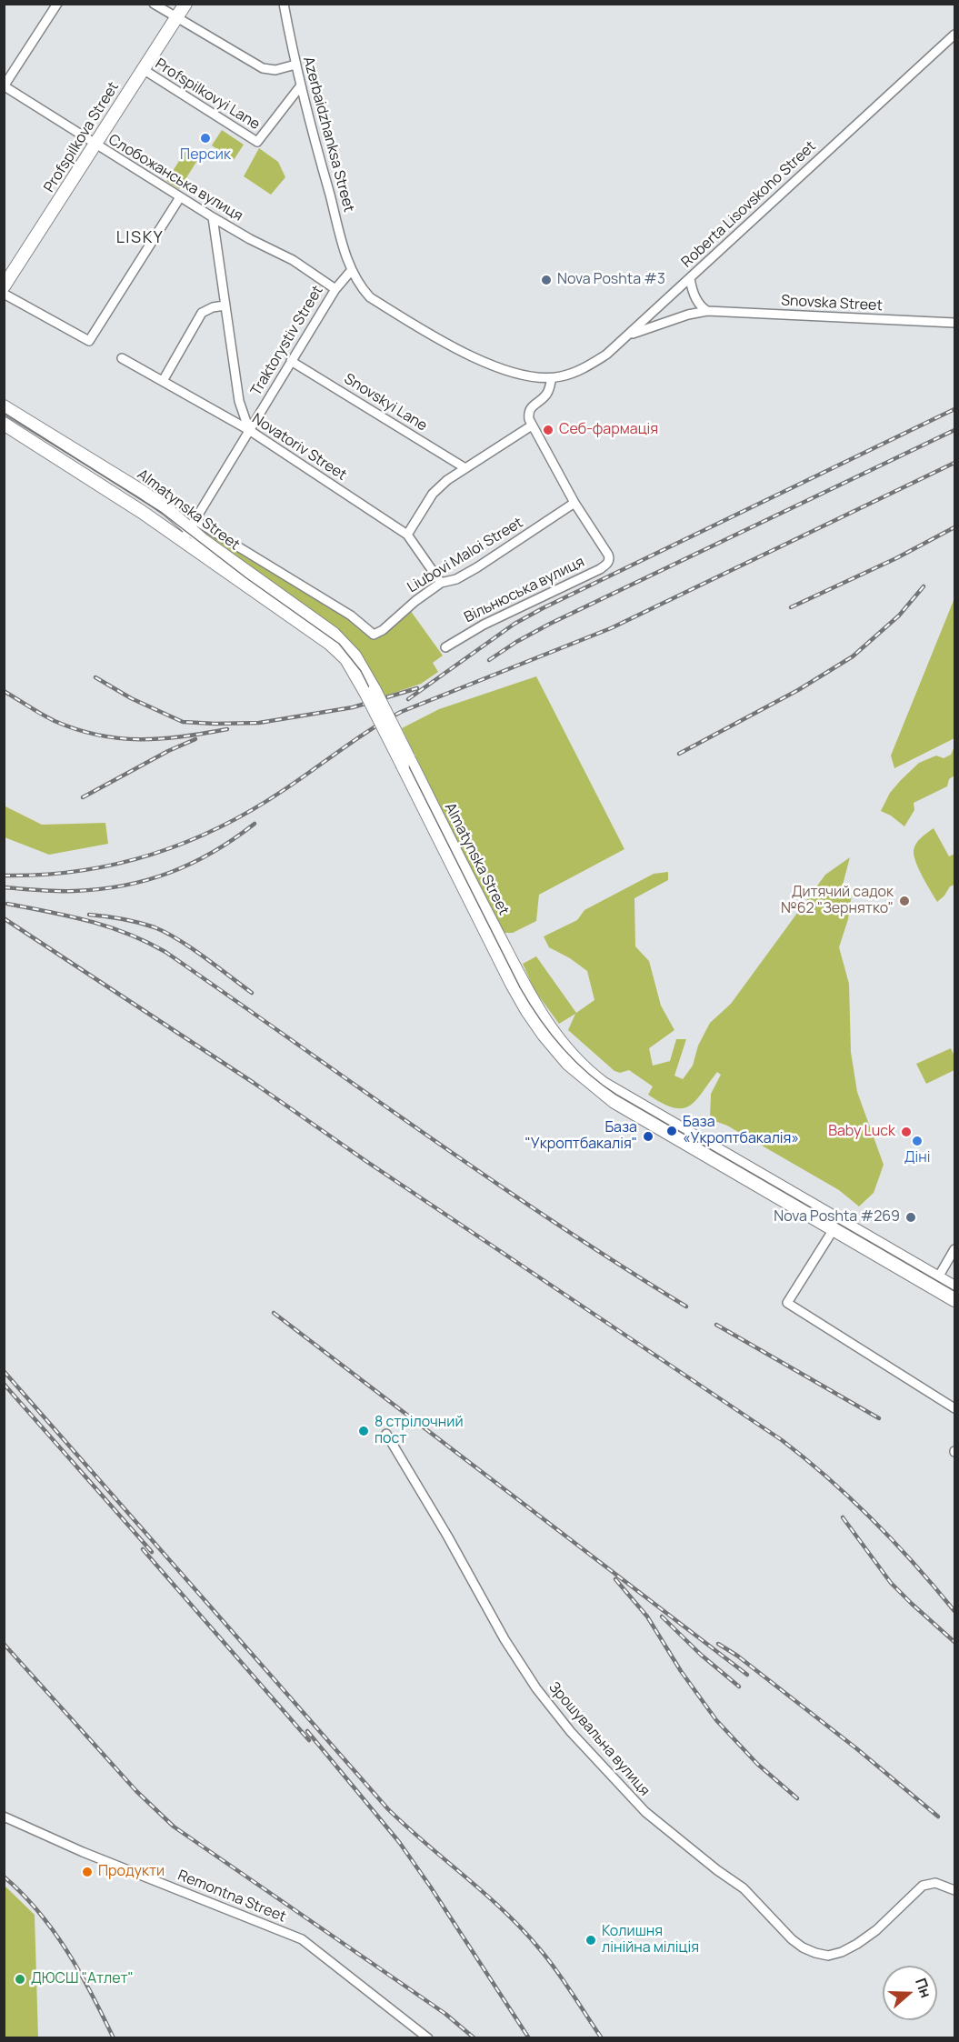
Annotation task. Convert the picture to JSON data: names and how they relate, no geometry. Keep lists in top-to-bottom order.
{
  "streets": {
    "street": [
      "Profspilkovyi Lane",
      "Azerbaidzhanksa Street",
      "Profspilkova Street",
      "Слобожанська вулиця",
      "Roberta Lisovskoho Street",
      "Snovska Street",
      "Traktorystiv Street",
      "Snovskyi Lane",
      "Novatoriv Street",
      "Almatynska Street",
      "Liubovi Maloi Street",
      "Вільнюська вулиця",
      "Зрошувальна вулиця",
      "Remontna Street"
    ]
  },
  "crossings": [
    ["Profspilkovyi Lane", "Azerbaidzhanksa Street"],
    ["Profspilkovyi Lane", "Profspilkova Street"],
    ["Azerbaidzhanksa Street", "Traktorystiv Street"],
    ["Profspilkova Street", "Слобожанська вулиця"],
    ["Слобожанська вулиця", "Traktorystiv Street"],
    ["Roberta Lisovskoho Street", "Snovska Street"],
    ["Traktorystiv Street", "Snovskyi Lane"],
    ["Traktorystiv Street", "Novatoriv Street"],
    ["Traktorystiv Street", "Almatynska Street"],
    ["Novatoriv Street", "Liubovi Maloi Street"],
    ["Almatynska Street", "Liubovi Maloi Street"],
    ["Liubovi Maloi Street", "Вільнюська вулиця"]
  ],
  "districts": ["LISKY"],
  "places": [
    "Персик",
    "Nova Poshta #3",
    "Себ-фармація",
    "Дитячий садок №62 \"Зернятко\"",
    "База «Укроптбакалія»",
    "Baby Luck",
    "База \"Укроптбакалія\"",
    "Діні",
    "Nova Poshta #269",
    "8 стрілочний пост",
    "Продукти",
    "Колишня лінійна міліція",
    "ДЮСШ \"Атлет\""
  ],
  "north": "right"
}
